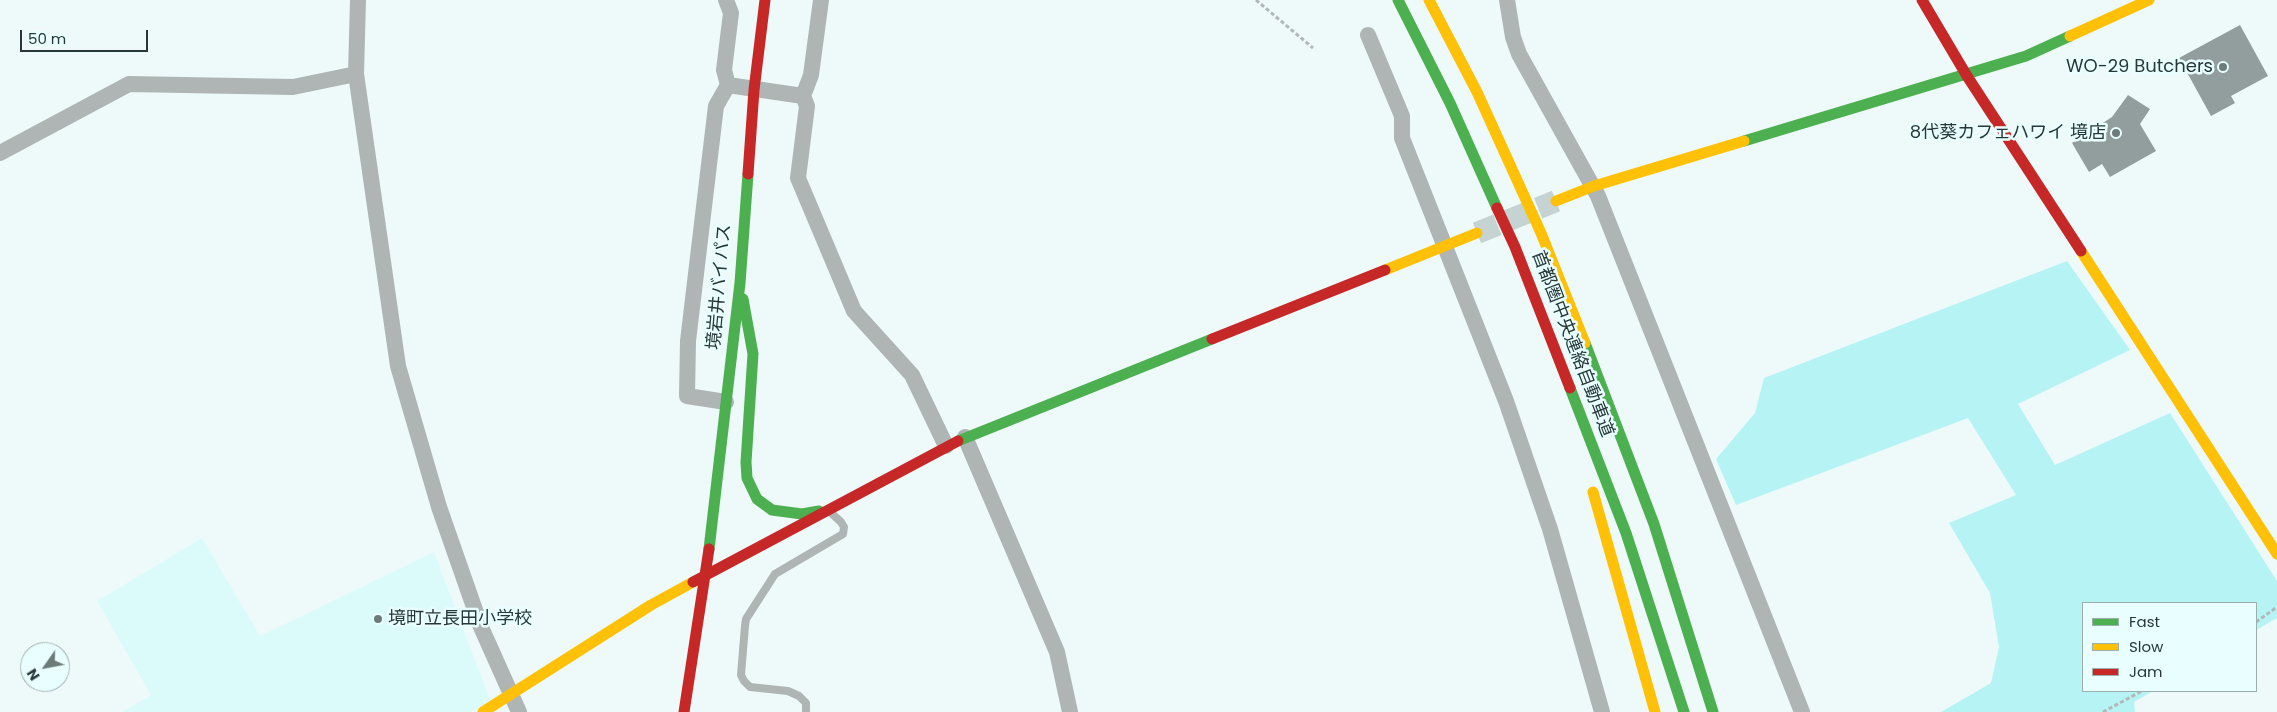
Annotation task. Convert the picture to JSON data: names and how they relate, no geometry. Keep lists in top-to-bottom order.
{
  "streets": {
    "main road": ["境岩井バイパス", "首都圏中央連絡自動車道"]
  },
  "places": ["WO-29 Butchers", "8代葵カフェハワイ 境店", "境町立長田小学校"],
  "legend": ["Fast", "Slow", "Jam"],
  "scale_bar": "50 m",
  "north": "bottom left"
}
